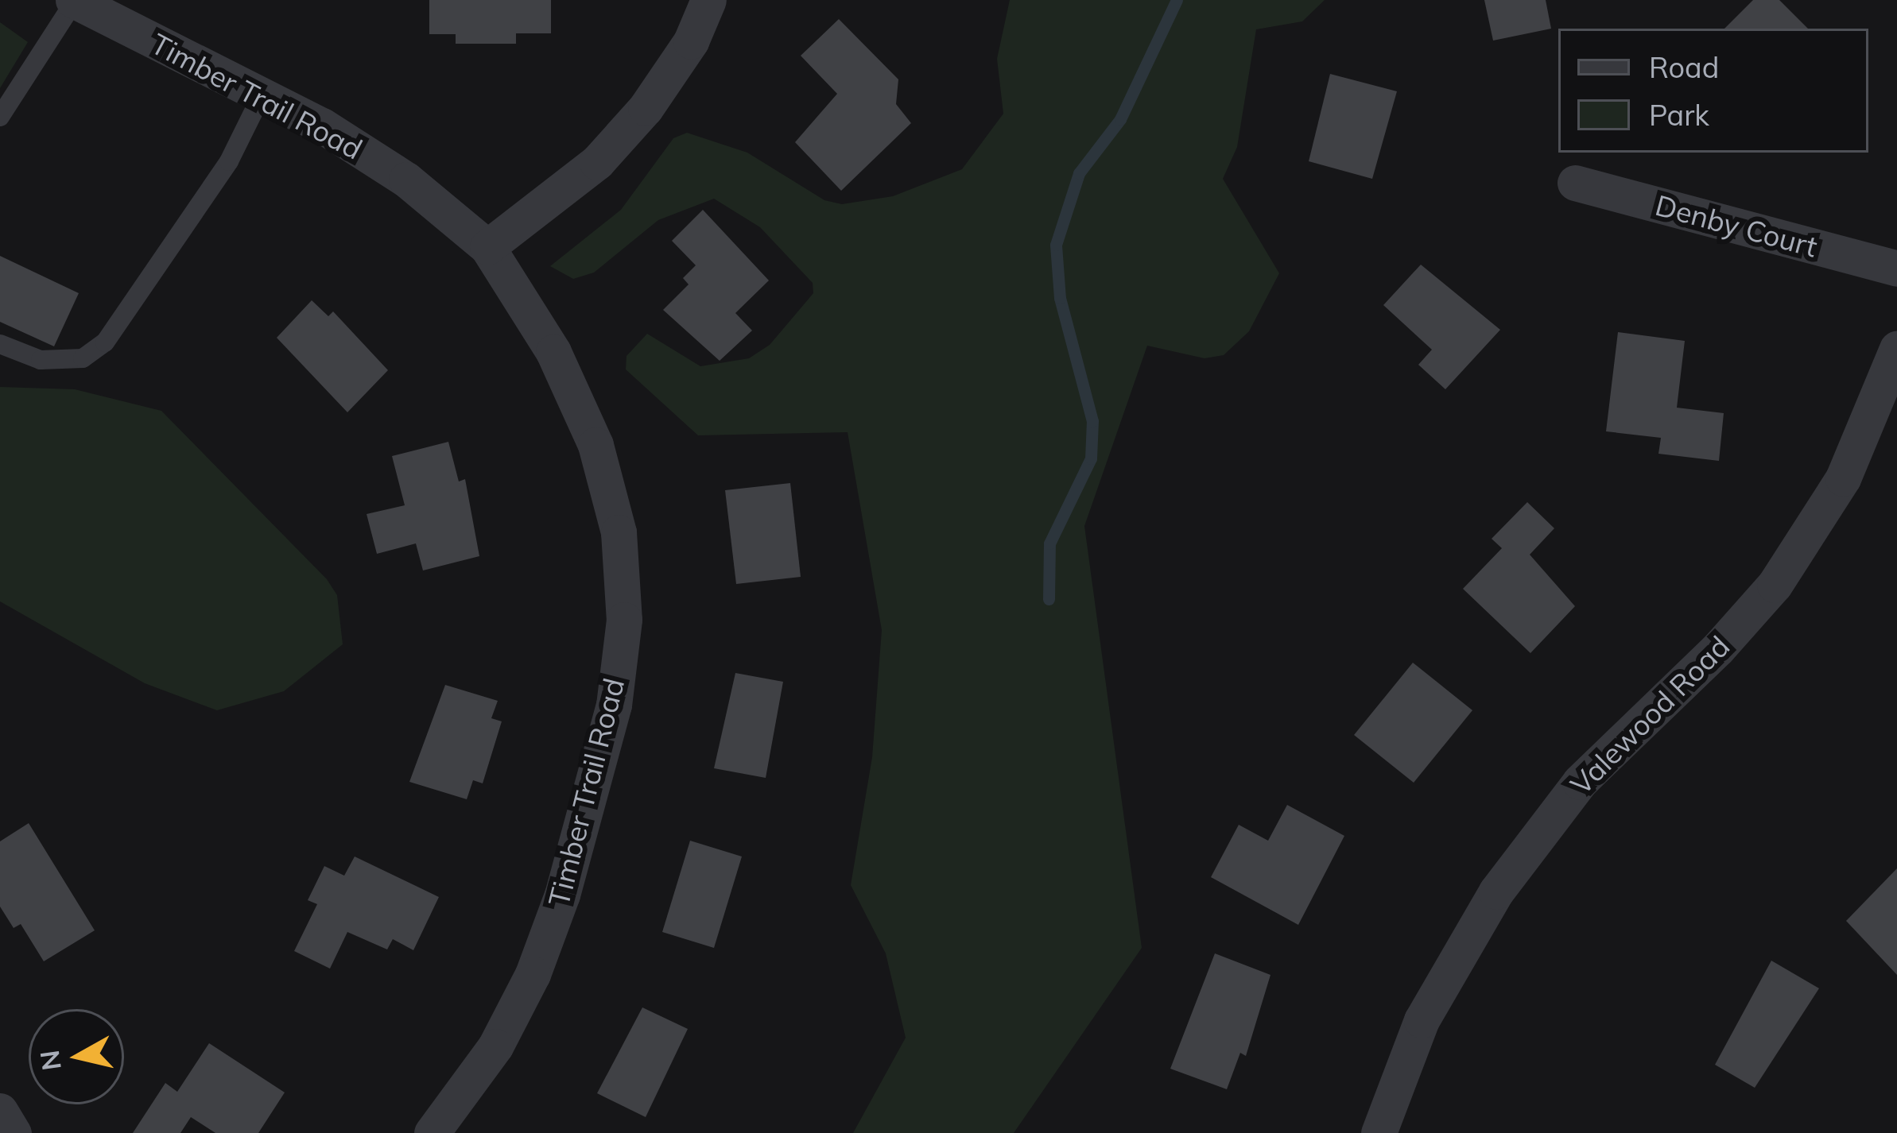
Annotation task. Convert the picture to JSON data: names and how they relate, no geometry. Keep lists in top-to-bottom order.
{
  "streets": {
    "street": ["Timber Trail Road", "Denby Court", "Valewood Road"]
  },
  "legend": ["Road", "Park"],
  "north": "left"
}
